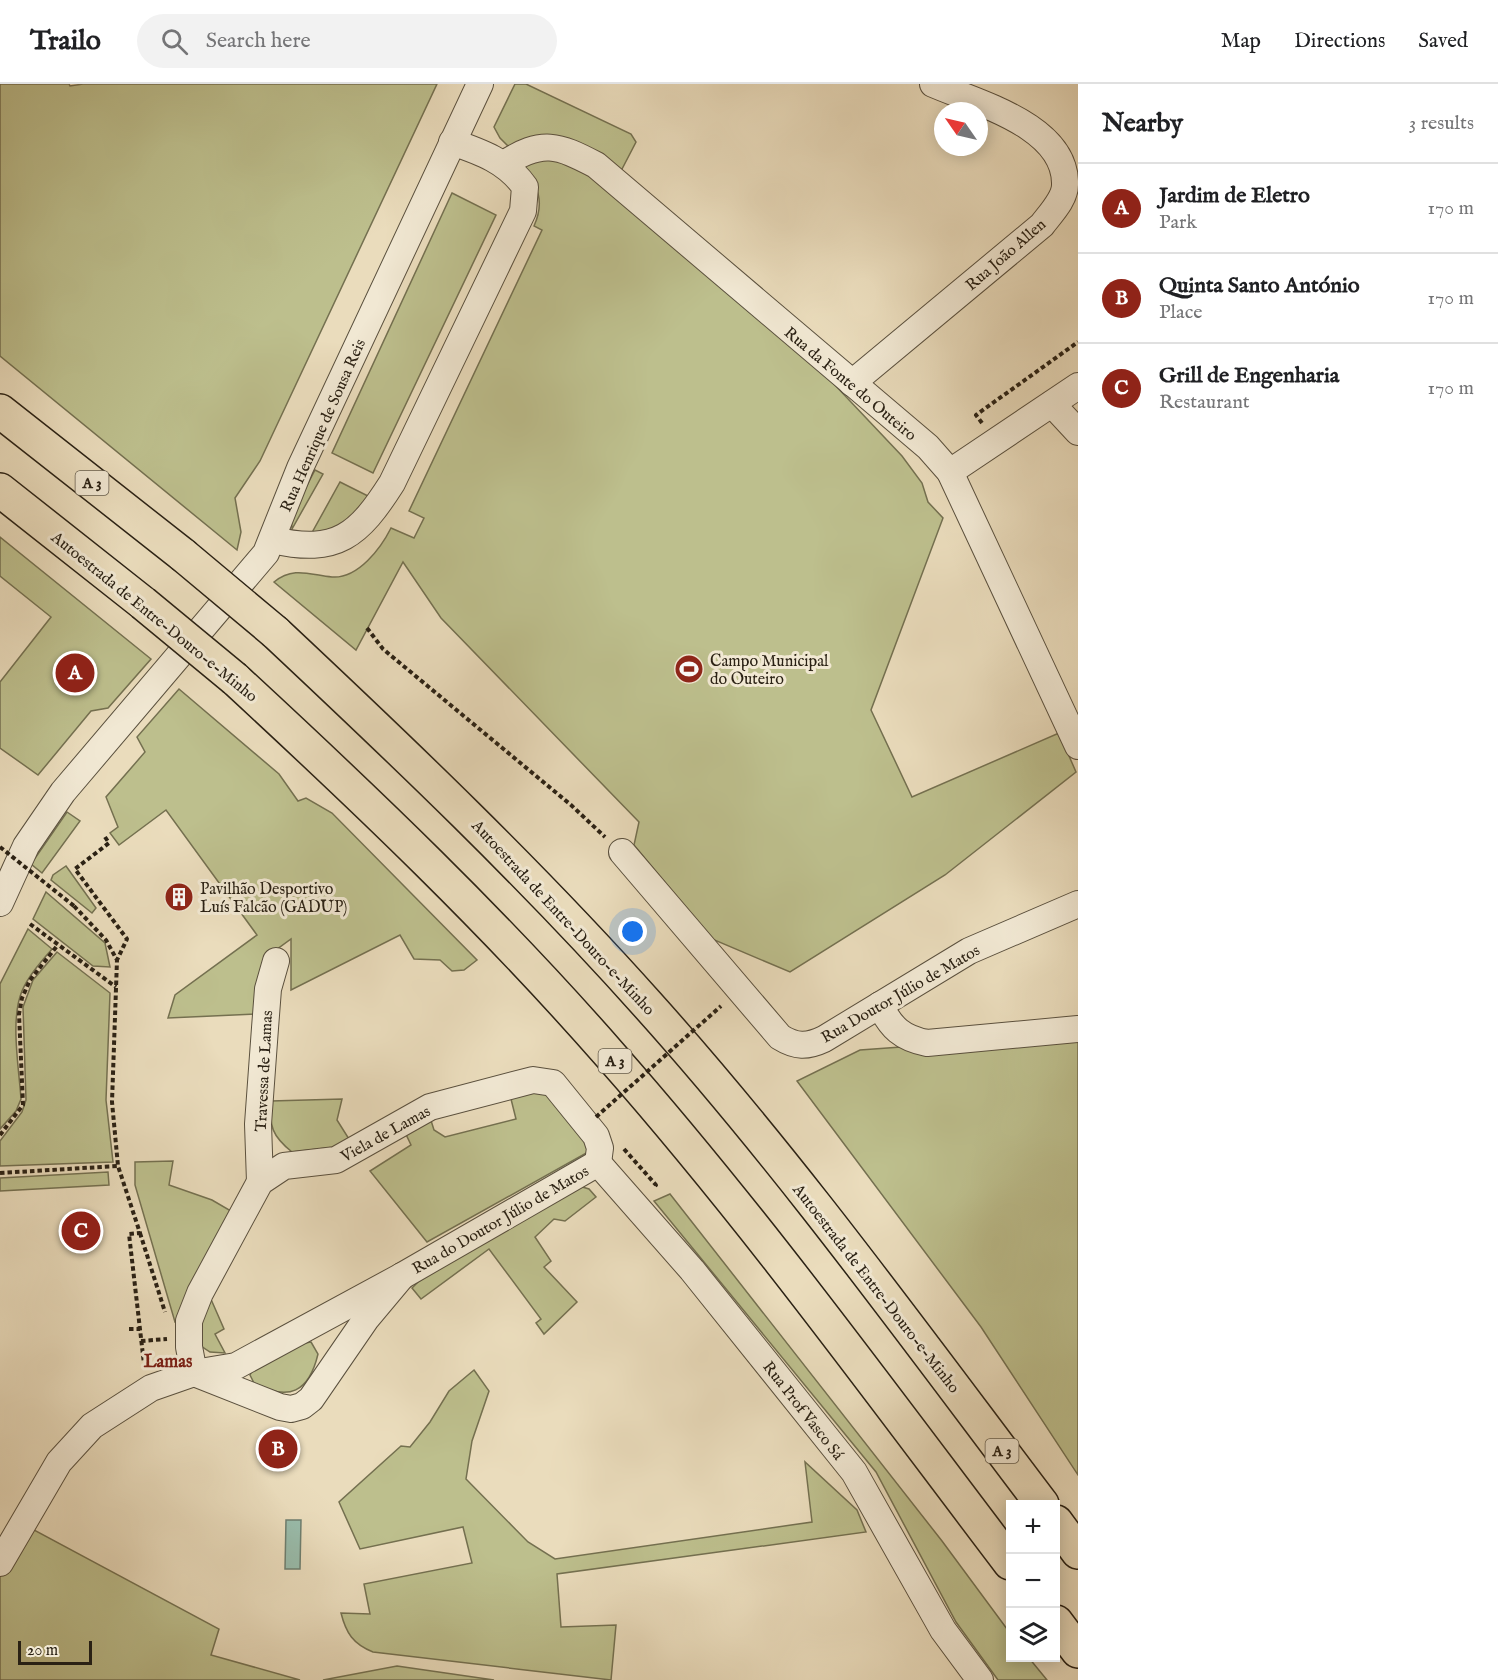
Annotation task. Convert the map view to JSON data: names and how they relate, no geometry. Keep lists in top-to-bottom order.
{
  "streets": {
    "highway": ["A 3", "Autoestrada de Entre-Douro-e-Minho"],
    "street": [
      "Rua João Allen",
      "Rua da Fonte do Outeiro",
      "Rua Henrique de Sousa Reis",
      "Rua Doutor Júlio de Matos",
      "Travessa de Lamas",
      "Viela de Lamas",
      "Rua do Doutor Júlio de Matos",
      "Rua Prof Vasco Sá"
    ]
  },
  "crossings": [
    ["Rua João Allen", "Rua da Fonte do Outeiro"],
    ["Travessa de Lamas", "Viela de Lamas"],
    ["Viela de Lamas", "Rua do Doutor Júlio de Matos"],
    ["Viela de Lamas", "Rua Prof Vasco Sá"],
    ["Rua do Doutor Júlio de Matos", "Rua Prof Vasco Sá"]
  ],
  "districts": ["Lamas"],
  "places": {
    "sports": ["Campo Municipal do Outeiro"],
    "building": ["Pavilhão Desportivo Luís Falcão (GADUP)"]
  },
  "scale_bar": "20 m",
  "north": "top left",
  "page": {
    "header": "Trailo",
    "search": "Search here",
    "nav": ["Map", "Directions", "Saved"],
    "heading": ["Nearby", "3 results"],
    "list": [
      {
        "mark": "A",
        "name": "Jardim de Eletro",
        "note": "Park",
        "value": "170 m"
      },
      {
        "mark": "B",
        "name": "Quinta Santo António",
        "note": "Place",
        "value": "170 m"
      },
      {
        "mark": "C",
        "name": "Grill de Engenharia",
        "note": "Restaurant",
        "value": "170 m"
      }
    ],
    "pins": ["A", "C", "B"],
    "map_buttons": ["+", "−"],
    "scale": "20 m"
  }
}
